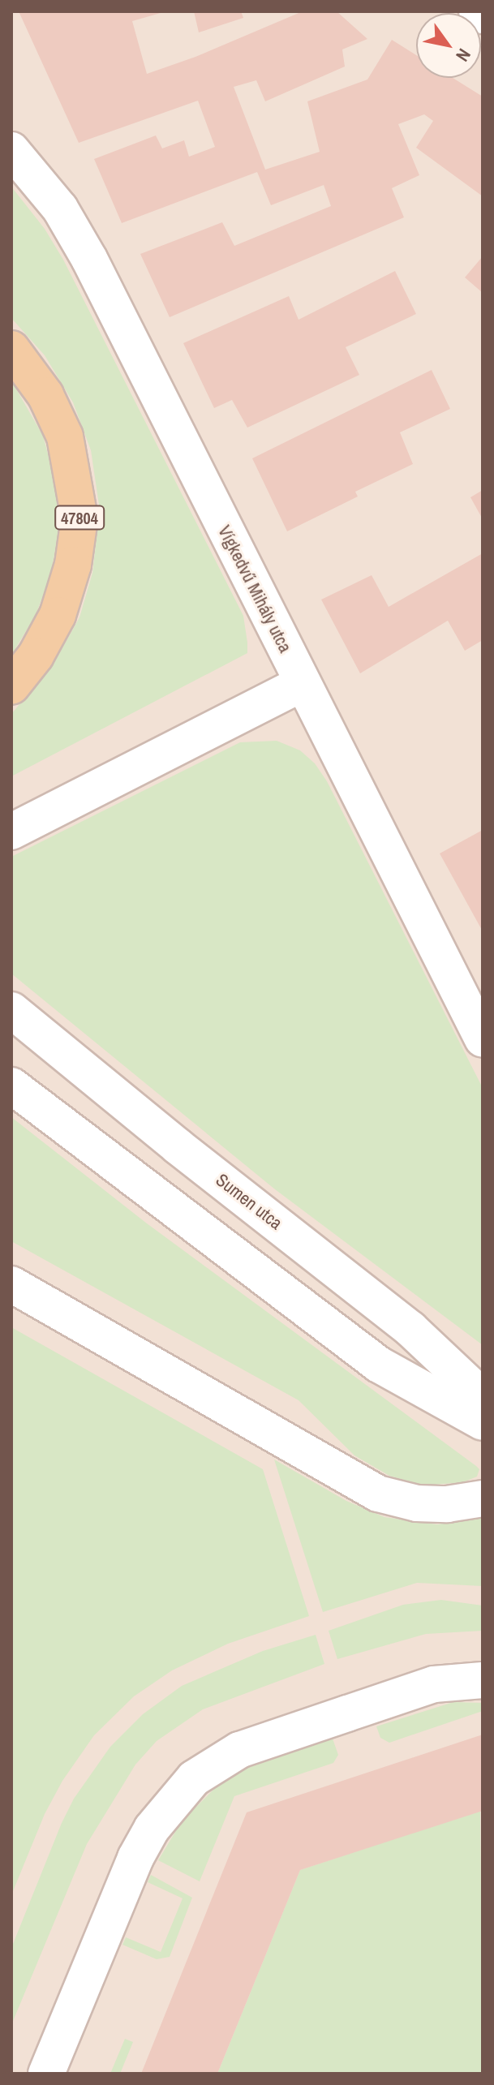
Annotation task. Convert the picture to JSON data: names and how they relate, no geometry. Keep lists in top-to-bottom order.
{
  "streets": {
    "main road": ["47804"],
    "street": ["Vígkedvű Mihály utca", "Sumen utca"]
  },
  "north": "bottom right"
}
